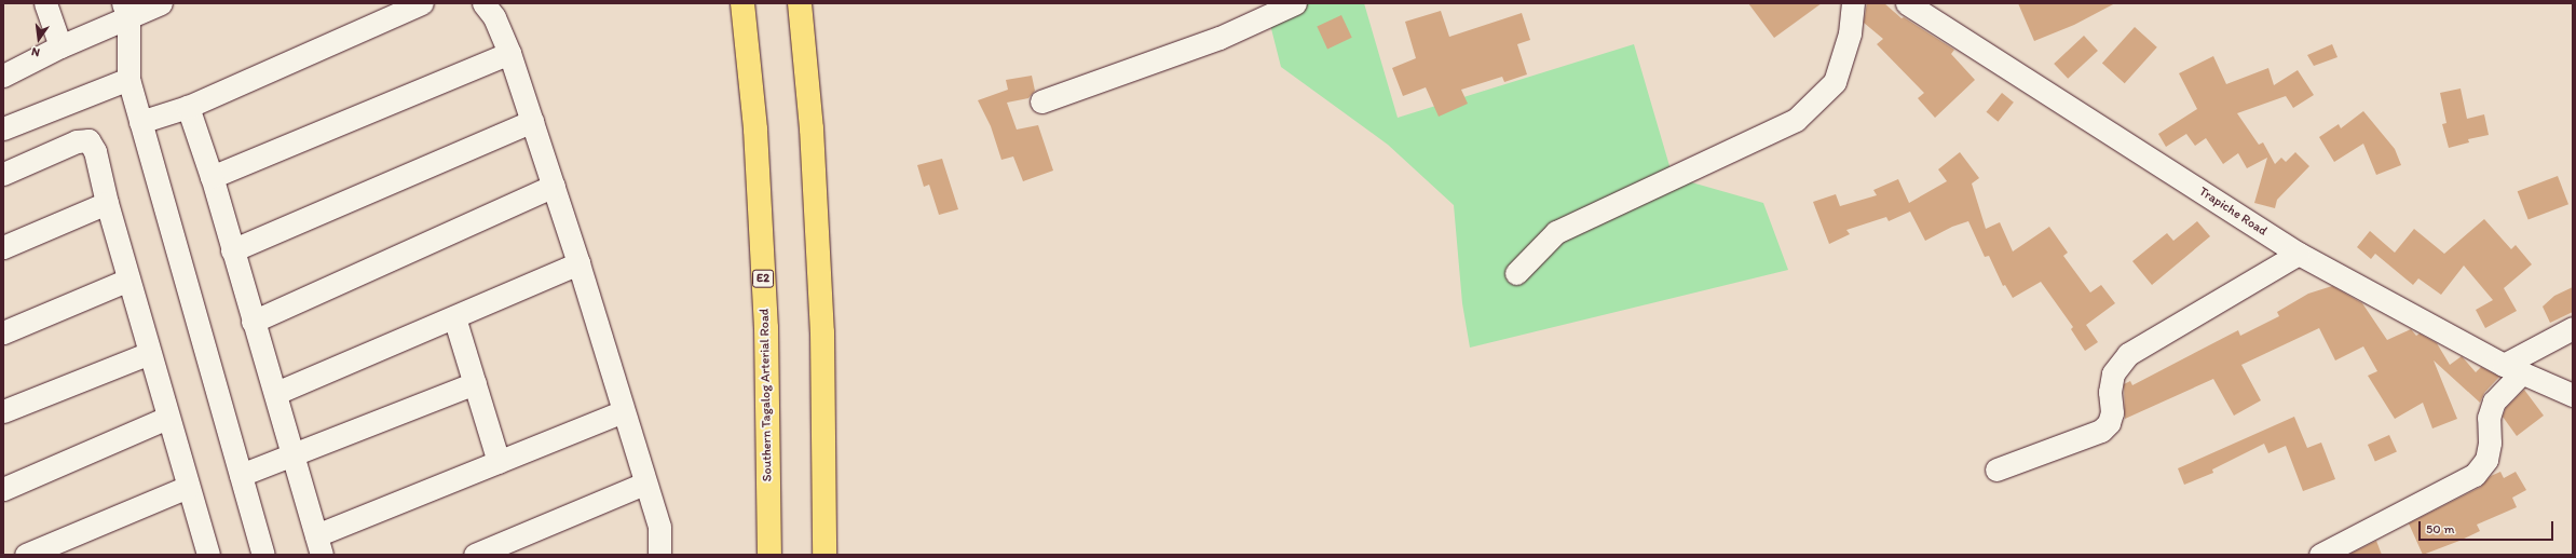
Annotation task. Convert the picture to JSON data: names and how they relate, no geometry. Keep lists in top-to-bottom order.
{
  "streets": {
    "highway": ["E2", "Southern Tagalog Arterial Road"],
    "street": ["Trapiche Road"]
  },
  "scale_bar": "50 m",
  "north": "bottom"
}
